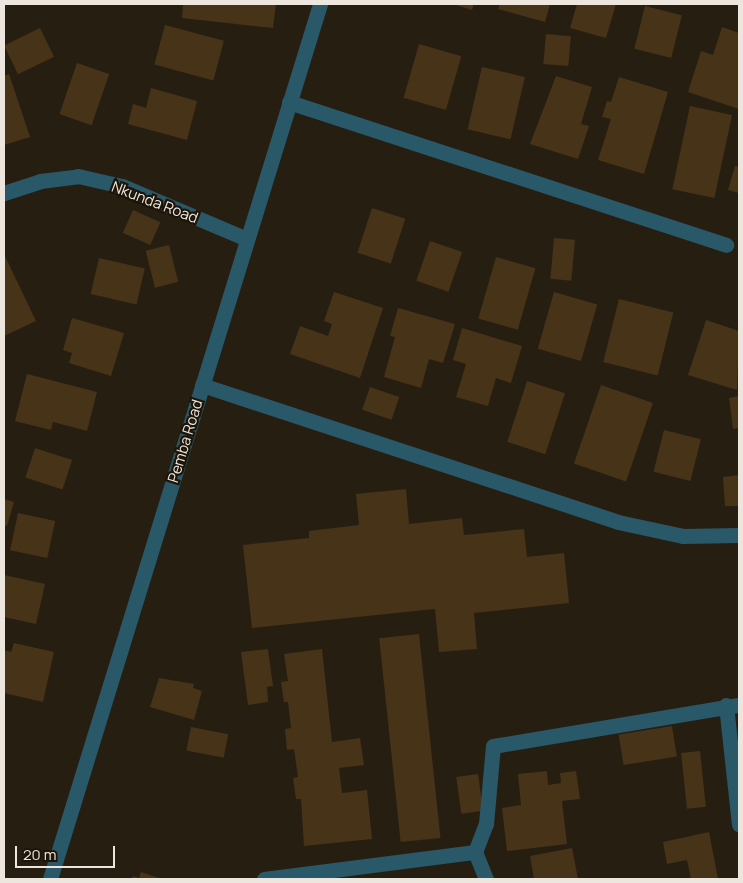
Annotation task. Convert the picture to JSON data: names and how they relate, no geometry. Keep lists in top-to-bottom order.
{
  "streets": {
    "street": ["Nkunda Road", "Pemba Road"]
  },
  "crossings": [
    ["Nkunda Road", "Pemba Road"]
  ],
  "scale_bar": "20 m"
}
